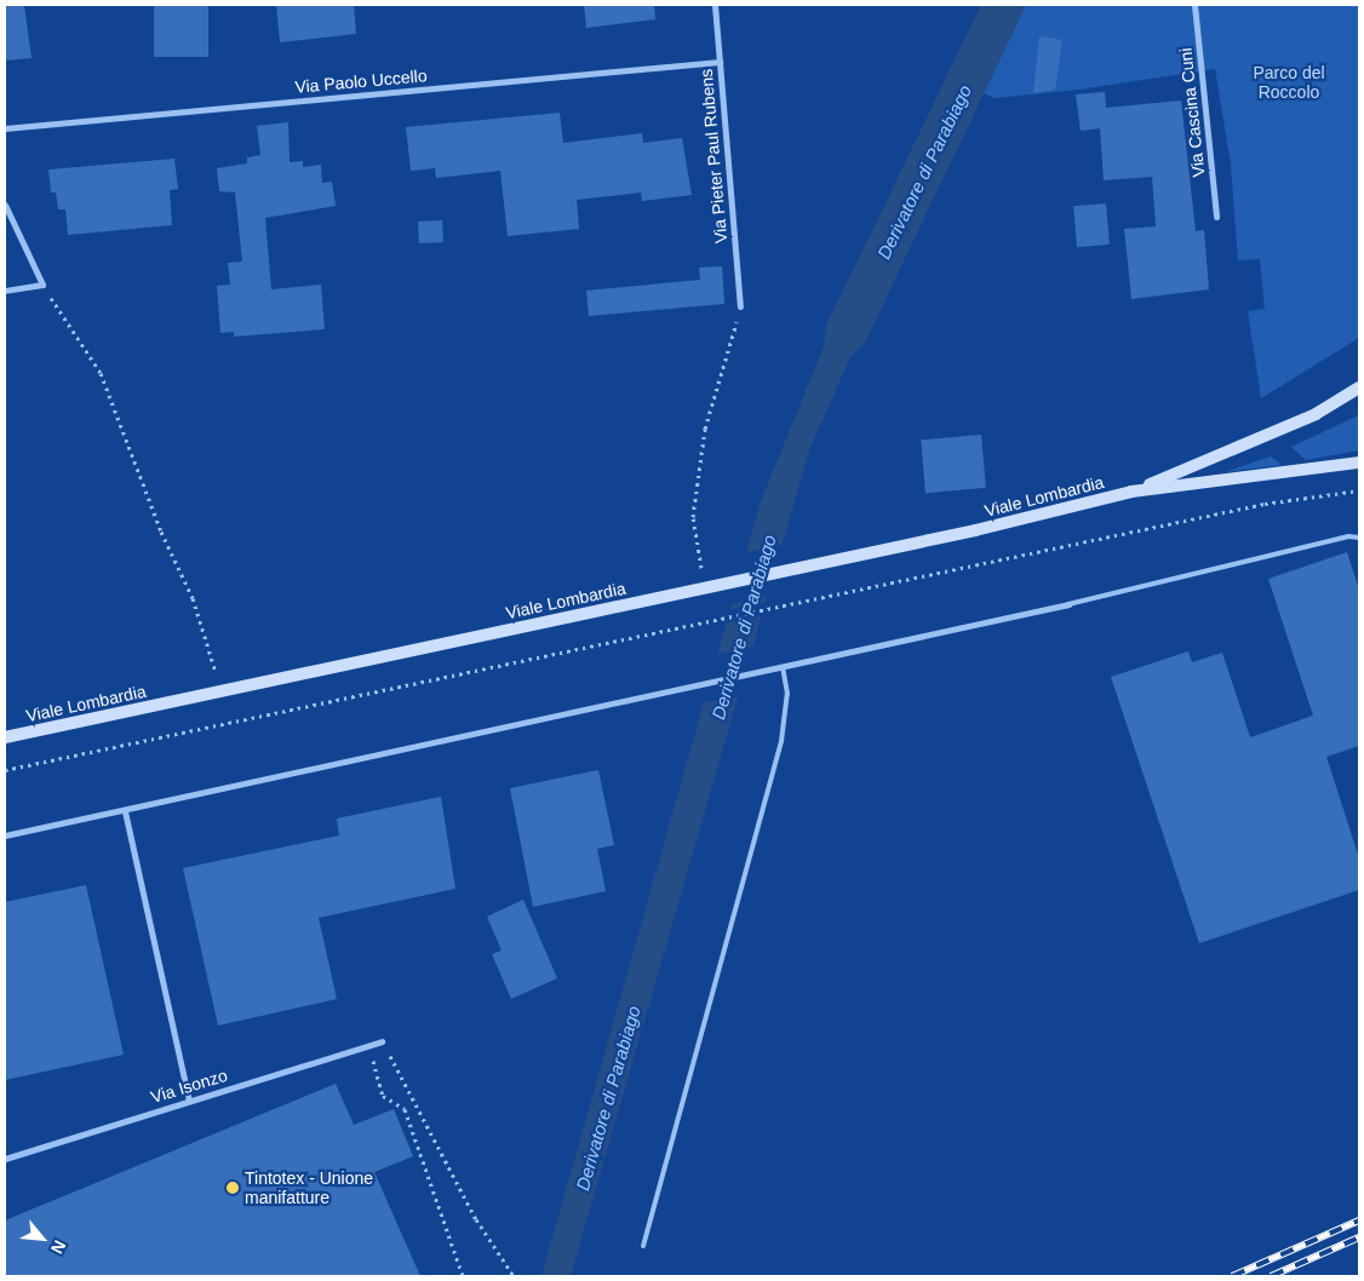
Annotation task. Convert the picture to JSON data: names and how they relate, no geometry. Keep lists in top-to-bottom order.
{
  "streets": {
    "main road": ["Viale Lombardia"],
    "street": [
      "Via Paolo Uccello",
      "Via Cascina Cuni",
      "Via Pieter Paul Rubens",
      "Via Isonzo"
    ]
  },
  "crossings": [
    ["Via Paolo Uccello", "Via Pieter Paul Rubens"]
  ],
  "water": ["Derivatore di Parabiago"],
  "parks": ["Parco del Roccolo"],
  "places": ["Tintotex - Unione manifatture"],
  "north": "bottom right"
}
